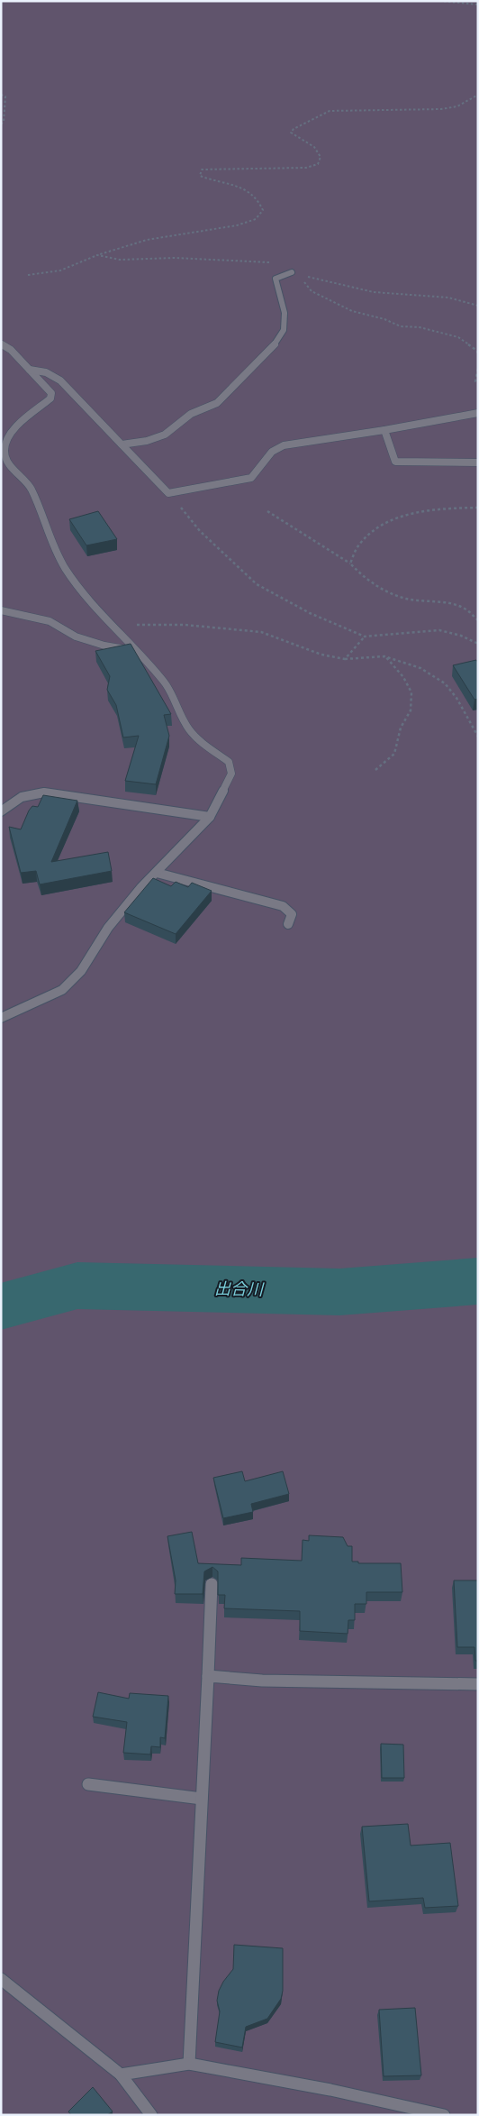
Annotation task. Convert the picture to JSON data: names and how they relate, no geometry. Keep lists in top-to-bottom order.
{
  "water": ["出合川"]
}
